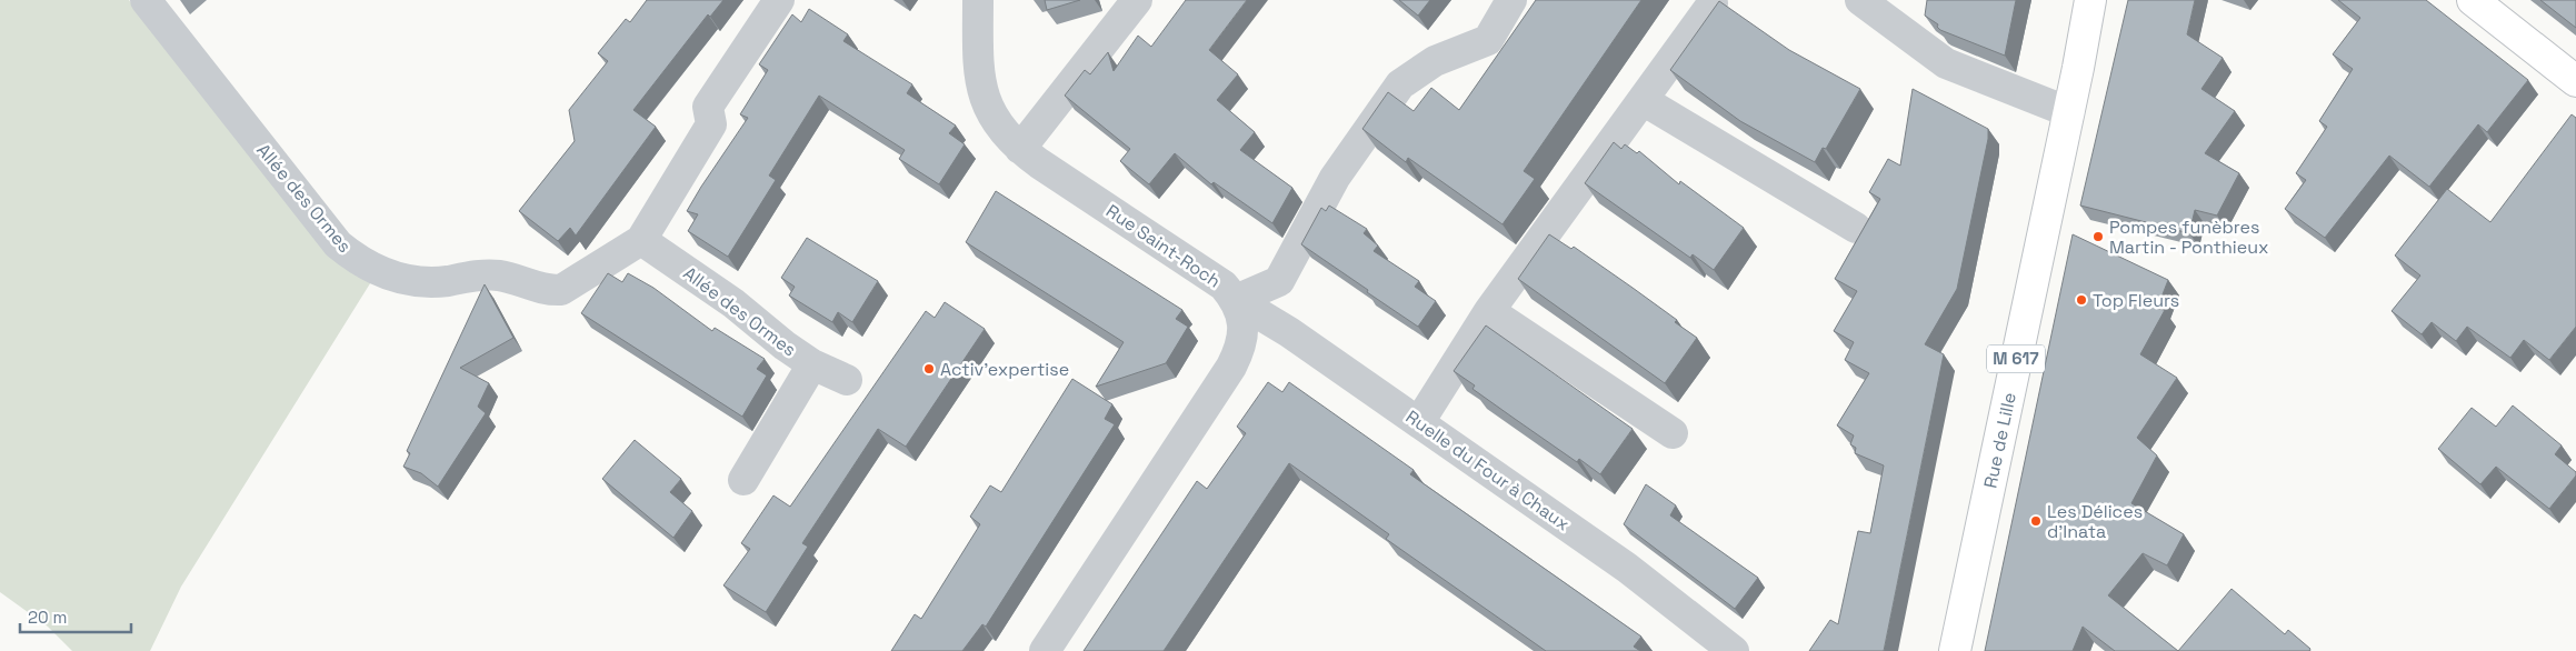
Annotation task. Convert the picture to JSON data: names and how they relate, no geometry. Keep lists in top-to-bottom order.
{
  "streets": {
    "main road": ["M 617", "Rue de Lille"],
    "street": ["Allée des Ormes", "Rue Saint-Roch", "Ruelle du Four à Chaux"]
  },
  "crossings": [
    ["Rue Saint-Roch", "Ruelle du Four à Chaux"]
  ],
  "places": [
    "Pompes funèbres Martin - Ponthieux",
    "Top Fleurs",
    "Activ'expertise",
    "Les Délices d'Inata"
  ],
  "scale_bar": "20 m"
}
